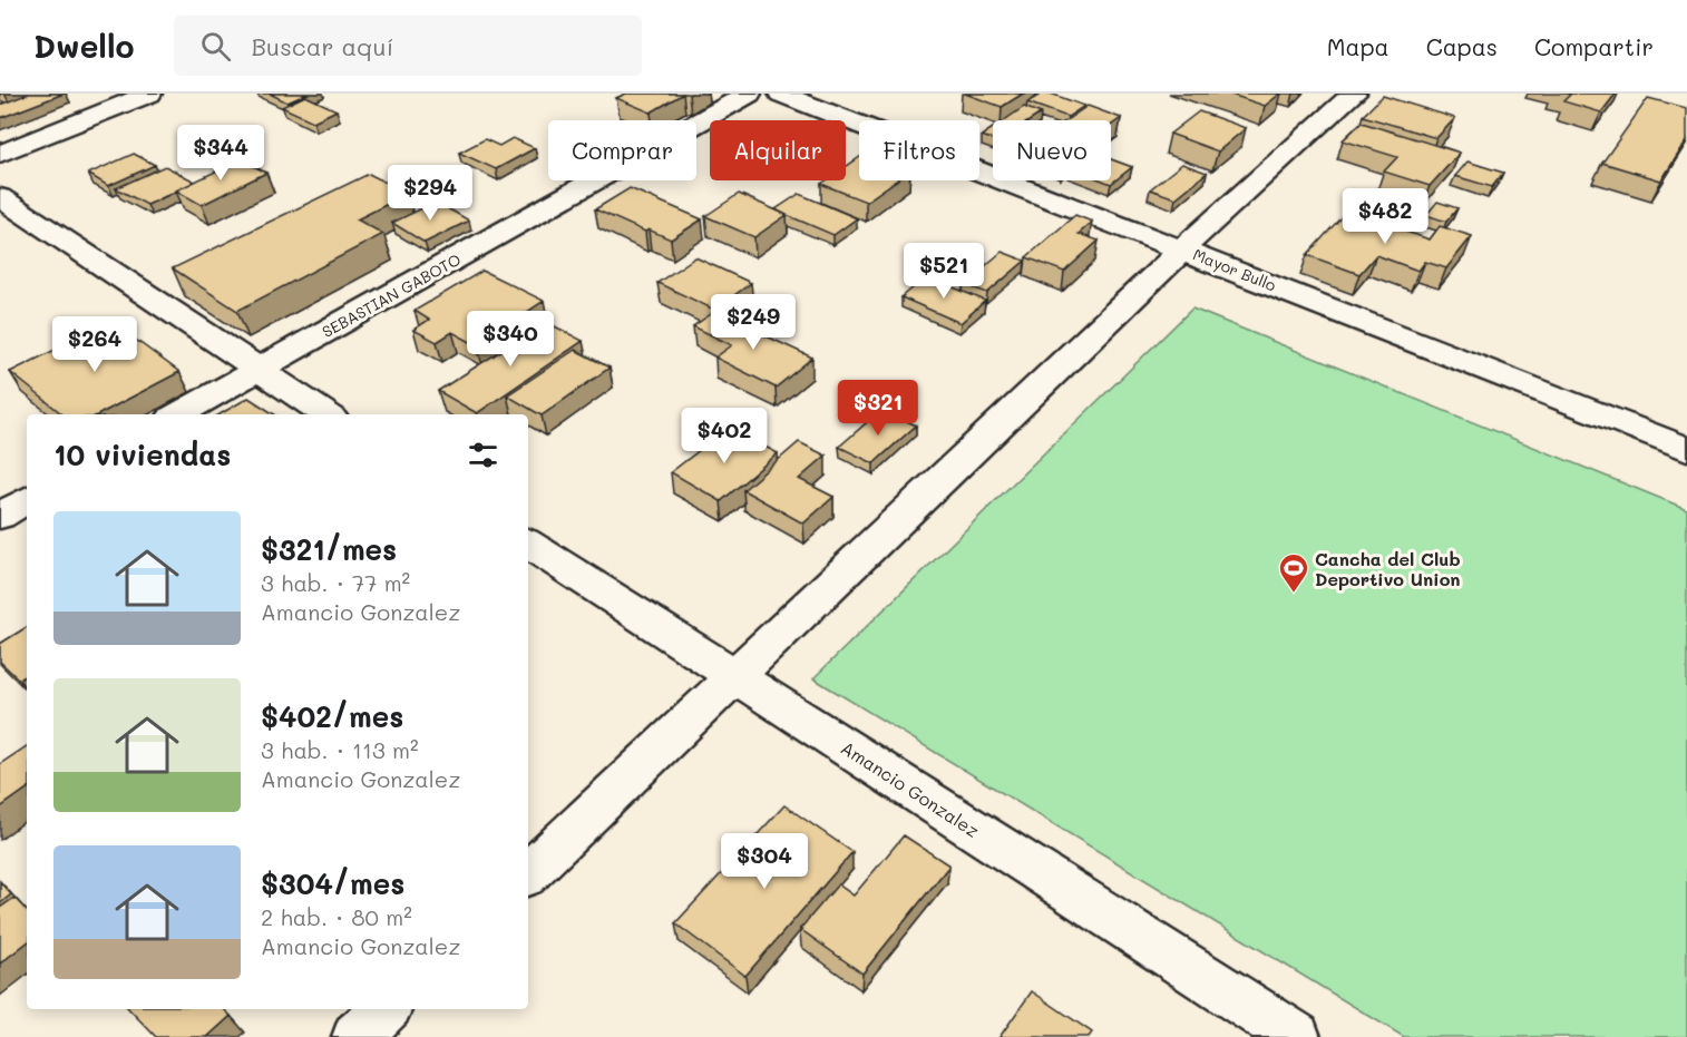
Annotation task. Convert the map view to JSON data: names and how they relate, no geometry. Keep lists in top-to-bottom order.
{
  "streets": {
    "street": ["Mayor Bullo", "SEBASTIAN GABOTO", "Amancio Gonzalez"]
  },
  "places": {
    "sports": ["Cancha del Club Deportivo Union"]
  },
  "page": {
    "header": "Dwello",
    "search": "Buscar aquí",
    "nav": ["Mapa", "Capas", "Compartir"],
    "chip": [
      "Comprar",
      "Alquilar",
      "Filtros",
      "Nuevo"
    ],
    "price": [
      "$344",
      "$294",
      "$482",
      "$521",
      "$249",
      "$340",
      "$264",
      "$321",
      "$402",
      "$304"
    ],
    "heading": "10 viviendas",
    "list": [
      {
        "name": "$321/mes",
        "note": "3 hab. · 77 m² · Amancio Gonzalez"
      },
      {
        "name": "$402/mes",
        "note": "3 hab. · 113 m² · Amancio Gonzalez"
      },
      {
        "name": "$304/mes",
        "note": "2 hab. · 80 m² · Amancio Gonzalez"
      }
    ]
  }
}
